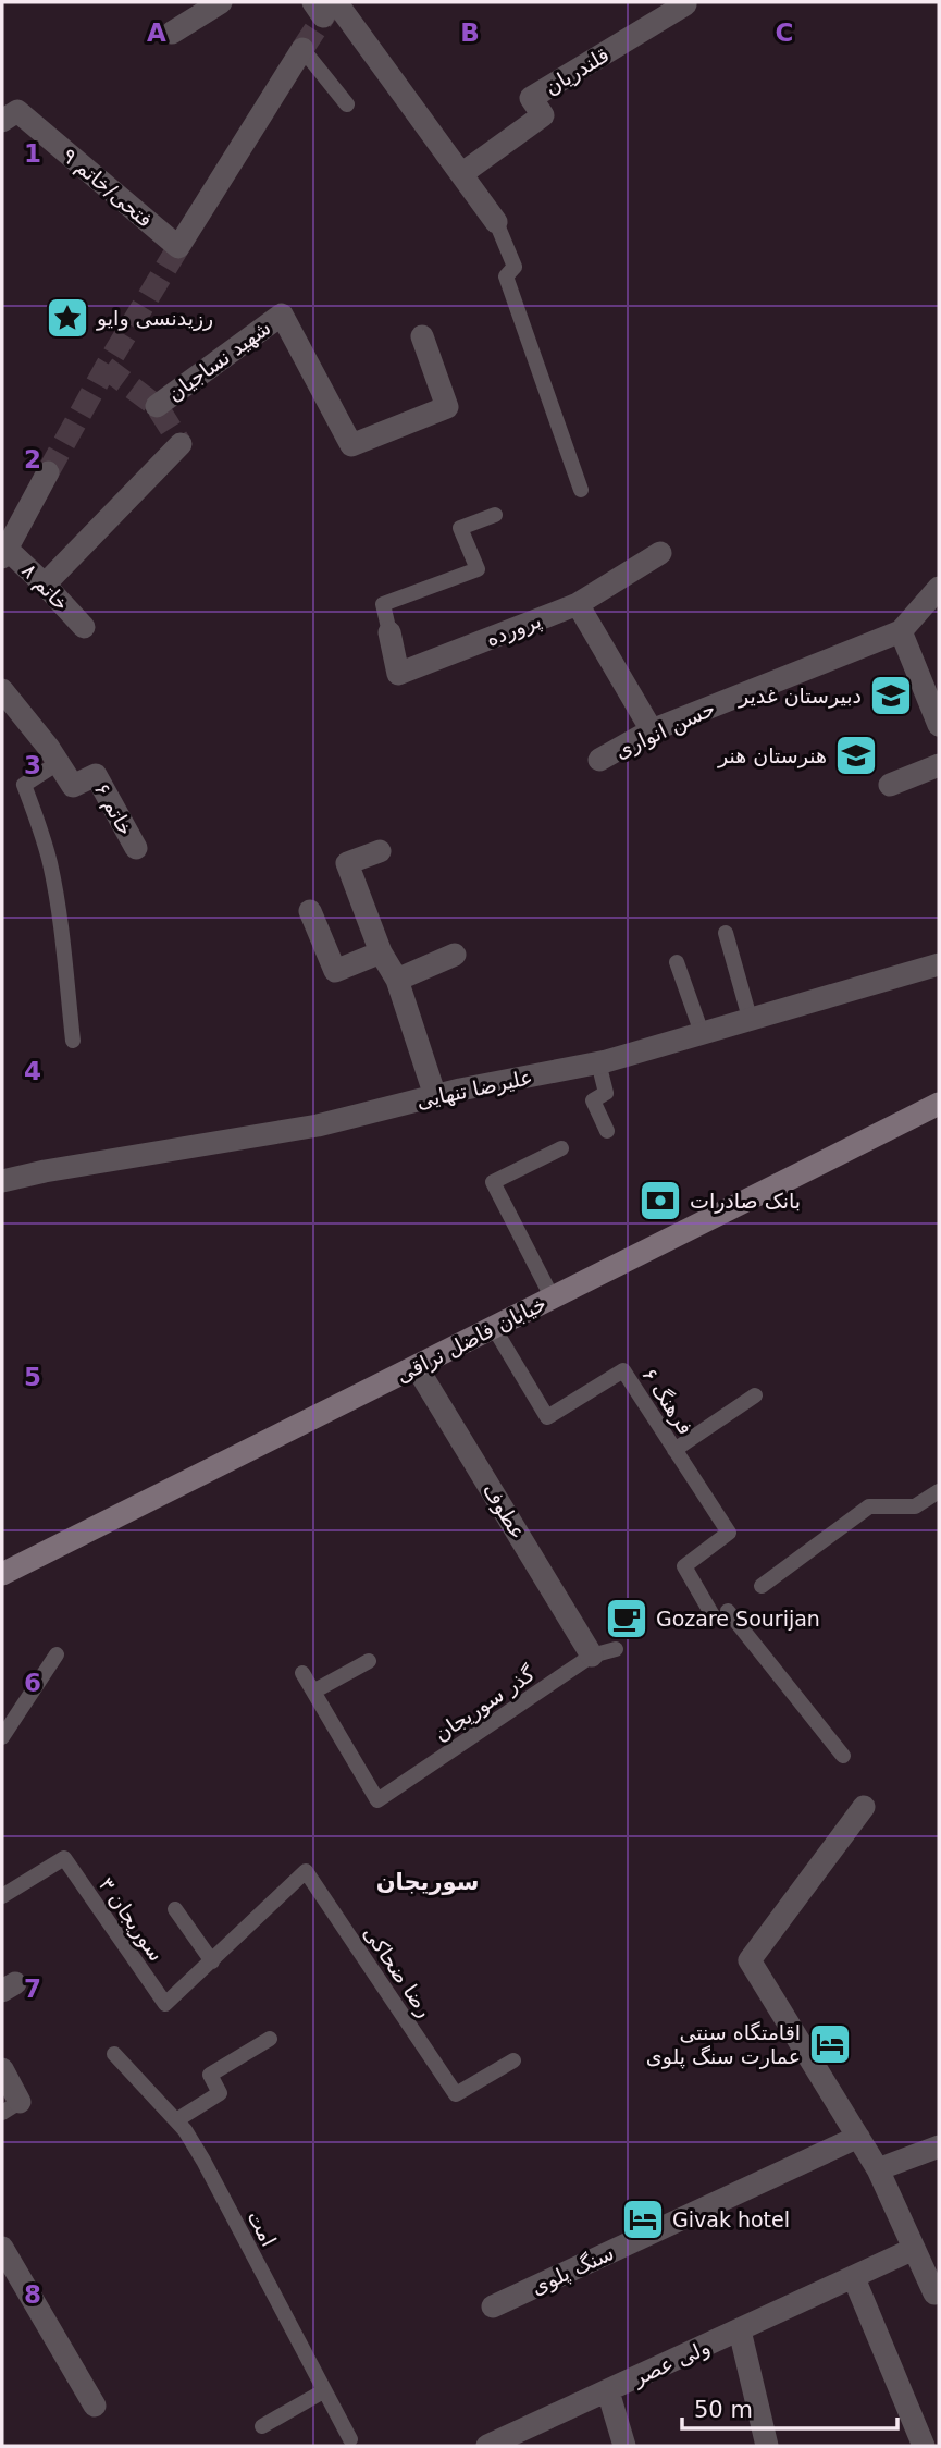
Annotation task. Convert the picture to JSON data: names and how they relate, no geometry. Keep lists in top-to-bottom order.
{
  "streets": {
    "main road": ["خیابان فاضل نراقی"],
    "street": [
      "قلندریان",
      "فتحی/خاتم ۹",
      "شهید نساجیان",
      "خاتم ۸",
      "پرورده",
      "حسن انواری",
      "خاتم ۶",
      "علیرضا تنهایی",
      "عطوف",
      "سنگ پلوی",
      "ولی عصر"
    ],
    "lane": [
      "فرهنگ ۶",
      "گذر سوریجان",
      "سوریجان ۳",
      "رضا ضحاکی",
      "امت"
    ]
  },
  "crossings": [
    ["خیابان فاضل نراقی", "فرهنگ ۶"],
    ["خیابان فاضل نراقی", "عطوف"],
    ["عطوف", "گذر سوریجان"],
    ["سوریجان ۳", "رضا ضحاکی"]
  ],
  "districts": ["سوریجان"],
  "places": {
    "place": ["رزیدنسی وایو"],
    "school or university": ["دبیرستان غدیر", "هنرستان هنر"],
    "bank": ["بانک صادرات"],
    "cafe": ["Gozare Sourijan"],
    "hotel": ["اقامتگاه سنتی عمارت سنگ پلوی", "Givak hotel"]
  },
  "scale_bar": "50 m",
  "grid": {
    "columns": ["A", "B", "C"],
    "rows": [
      "1",
      "2",
      "3",
      "4",
      "5",
      "6",
      "7",
      "8"
    ]
  }
}
